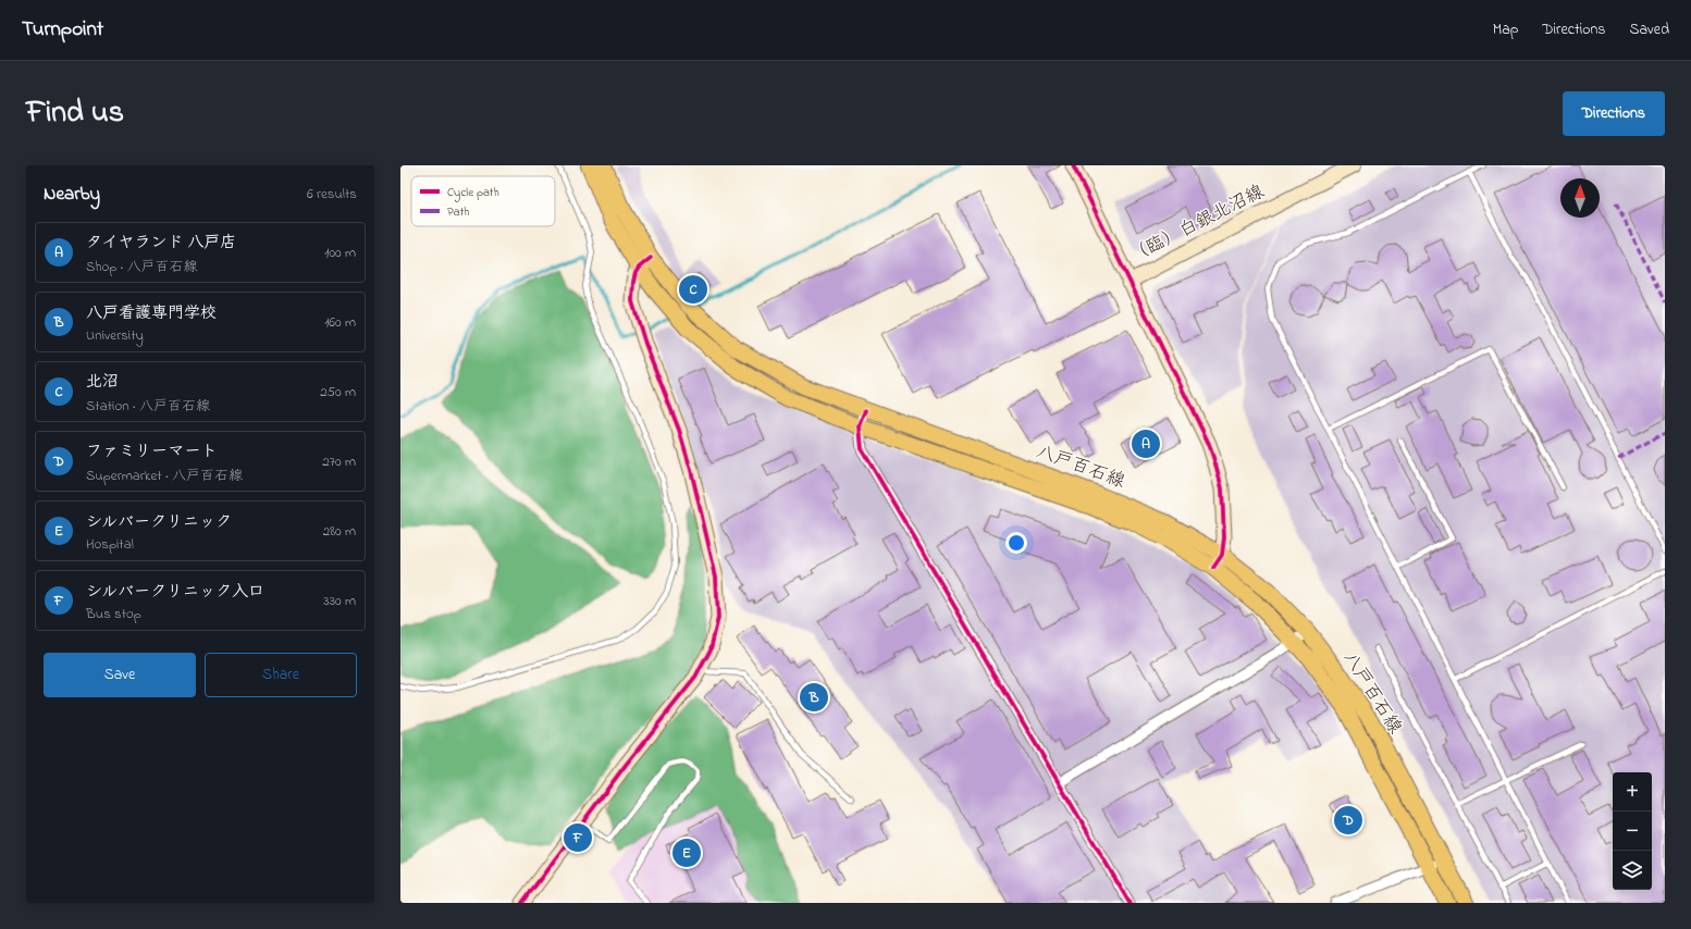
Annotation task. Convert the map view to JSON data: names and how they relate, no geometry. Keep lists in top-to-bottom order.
{
  "streets": {
    "main road": ["八戸百石線"],
    "street": ["（臨）白銀北沼線"]
  },
  "legend": ["Cycle path", "Path"],
  "north": "top",
  "page": {
    "header": "Turnpoint",
    "nav": ["Map", "Directions", "Saved"],
    "title": "Find us",
    "buttons": [
      "Directions",
      ["Save", "Share"]
    ],
    "heading": ["Nearby", "6 results"],
    "list": [
      {
        "mark": "A",
        "name": "タイヤランド 八戸店",
        "note": "Shop · 八戸百石線",
        "value": "100 m"
      },
      {
        "mark": "B",
        "name": "八戸看護専門学校",
        "note": "University",
        "value": "160 m"
      },
      {
        "mark": "C",
        "name": "北沼",
        "note": "Station · 八戸百石線",
        "value": "250 m"
      },
      {
        "mark": "D",
        "name": "ファミリーマート",
        "note": "Supermarket · 八戸百石線",
        "value": "270 m"
      },
      {
        "mark": "E",
        "name": "シルバークリニック",
        "note": "Hospital",
        "value": "280 m"
      },
      {
        "mark": "F",
        "name": "シルバークリニック入口",
        "note": "Bus stop",
        "value": "330 m"
      }
    ],
    "pins": [
      "C",
      "A",
      "B",
      "D",
      "F",
      "E"
    ],
    "map_buttons": ["+", "−"]
  }
}
